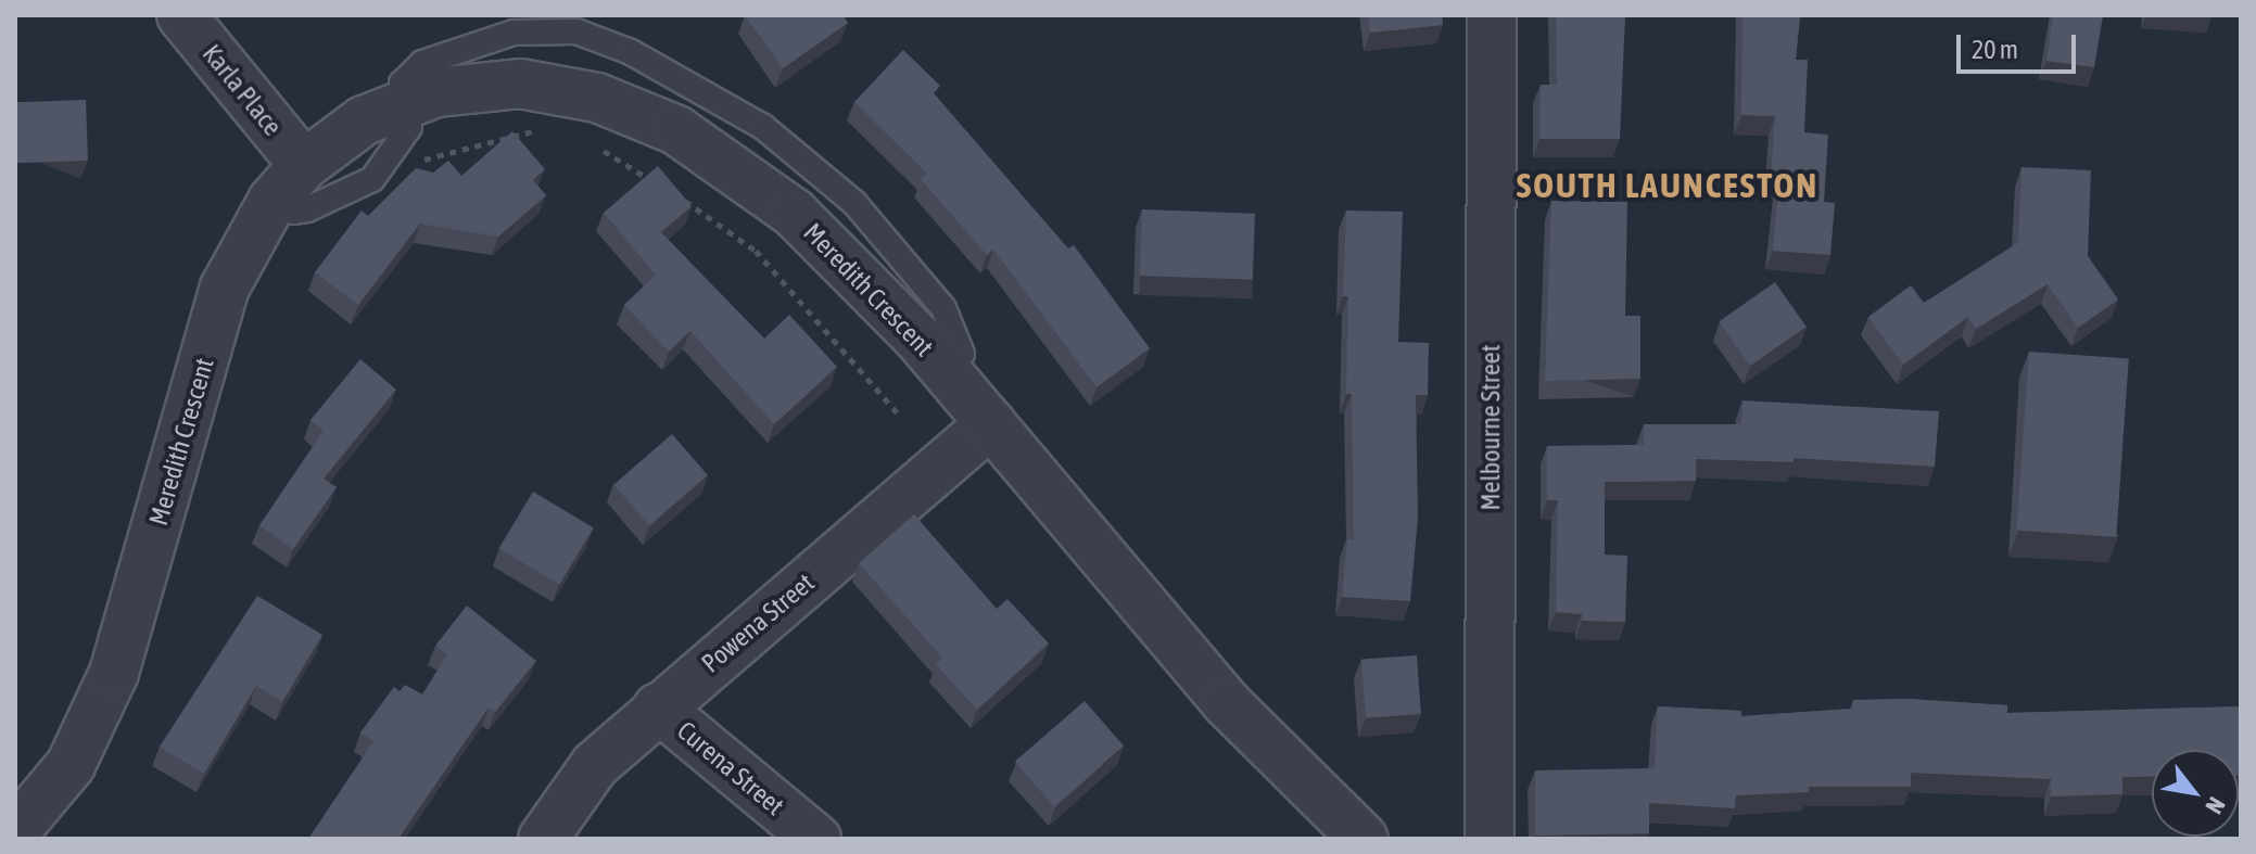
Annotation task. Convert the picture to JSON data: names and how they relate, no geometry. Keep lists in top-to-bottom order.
{
  "streets": {
    "street": [
      "Karla Place",
      "Meredith Crescent",
      "Melbourne Street",
      "Powena Street",
      "Curena Street"
    ]
  },
  "crossings": [
    ["Karla Place", "Meredith Crescent"],
    ["Meredith Crescent", "Powena Street"],
    ["Powena Street", "Curena Street"]
  ],
  "districts": ["SOUTH LAUNCESTON"],
  "scale_bar": "20 m",
  "north": "bottom right"
}
